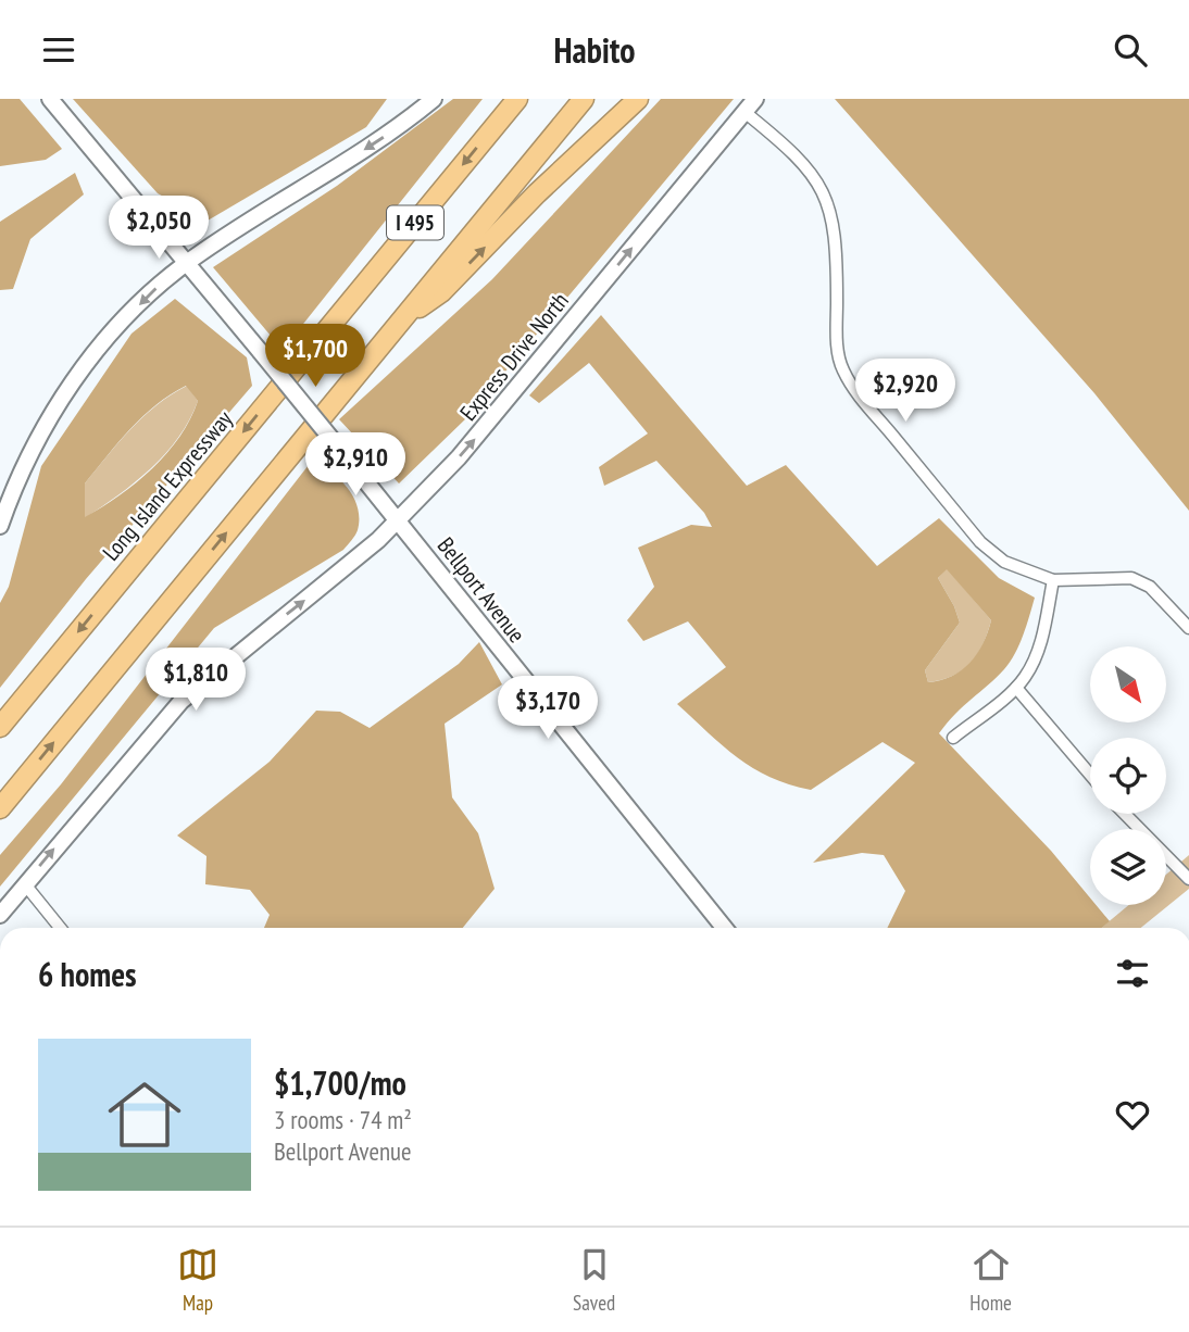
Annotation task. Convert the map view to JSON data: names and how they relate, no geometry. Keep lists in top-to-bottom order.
{
  "streets": {
    "highway": ["I 495", "Long Island Expressway"],
    "main road": ["Express Drive North", "Bellport Avenue"]
  },
  "crossings": [
    ["Express Drive North", "Bellport Avenue"]
  ],
  "one_way": ["Express Drive North"],
  "north": "bottom right",
  "page": {
    "header": "Habito",
    "price": [
      "$2,050",
      "$1,700",
      "$2,920",
      "$2,910",
      "$1,810",
      "$3,170"
    ],
    "heading": "6 homes",
    "list": [
      {
        "name": "$1,700/mo",
        "note": "3 rooms · 74 m² · Bellport Avenue"
      }
    ],
    "tabs": ["Map", "Saved", "Home"]
  }
}
